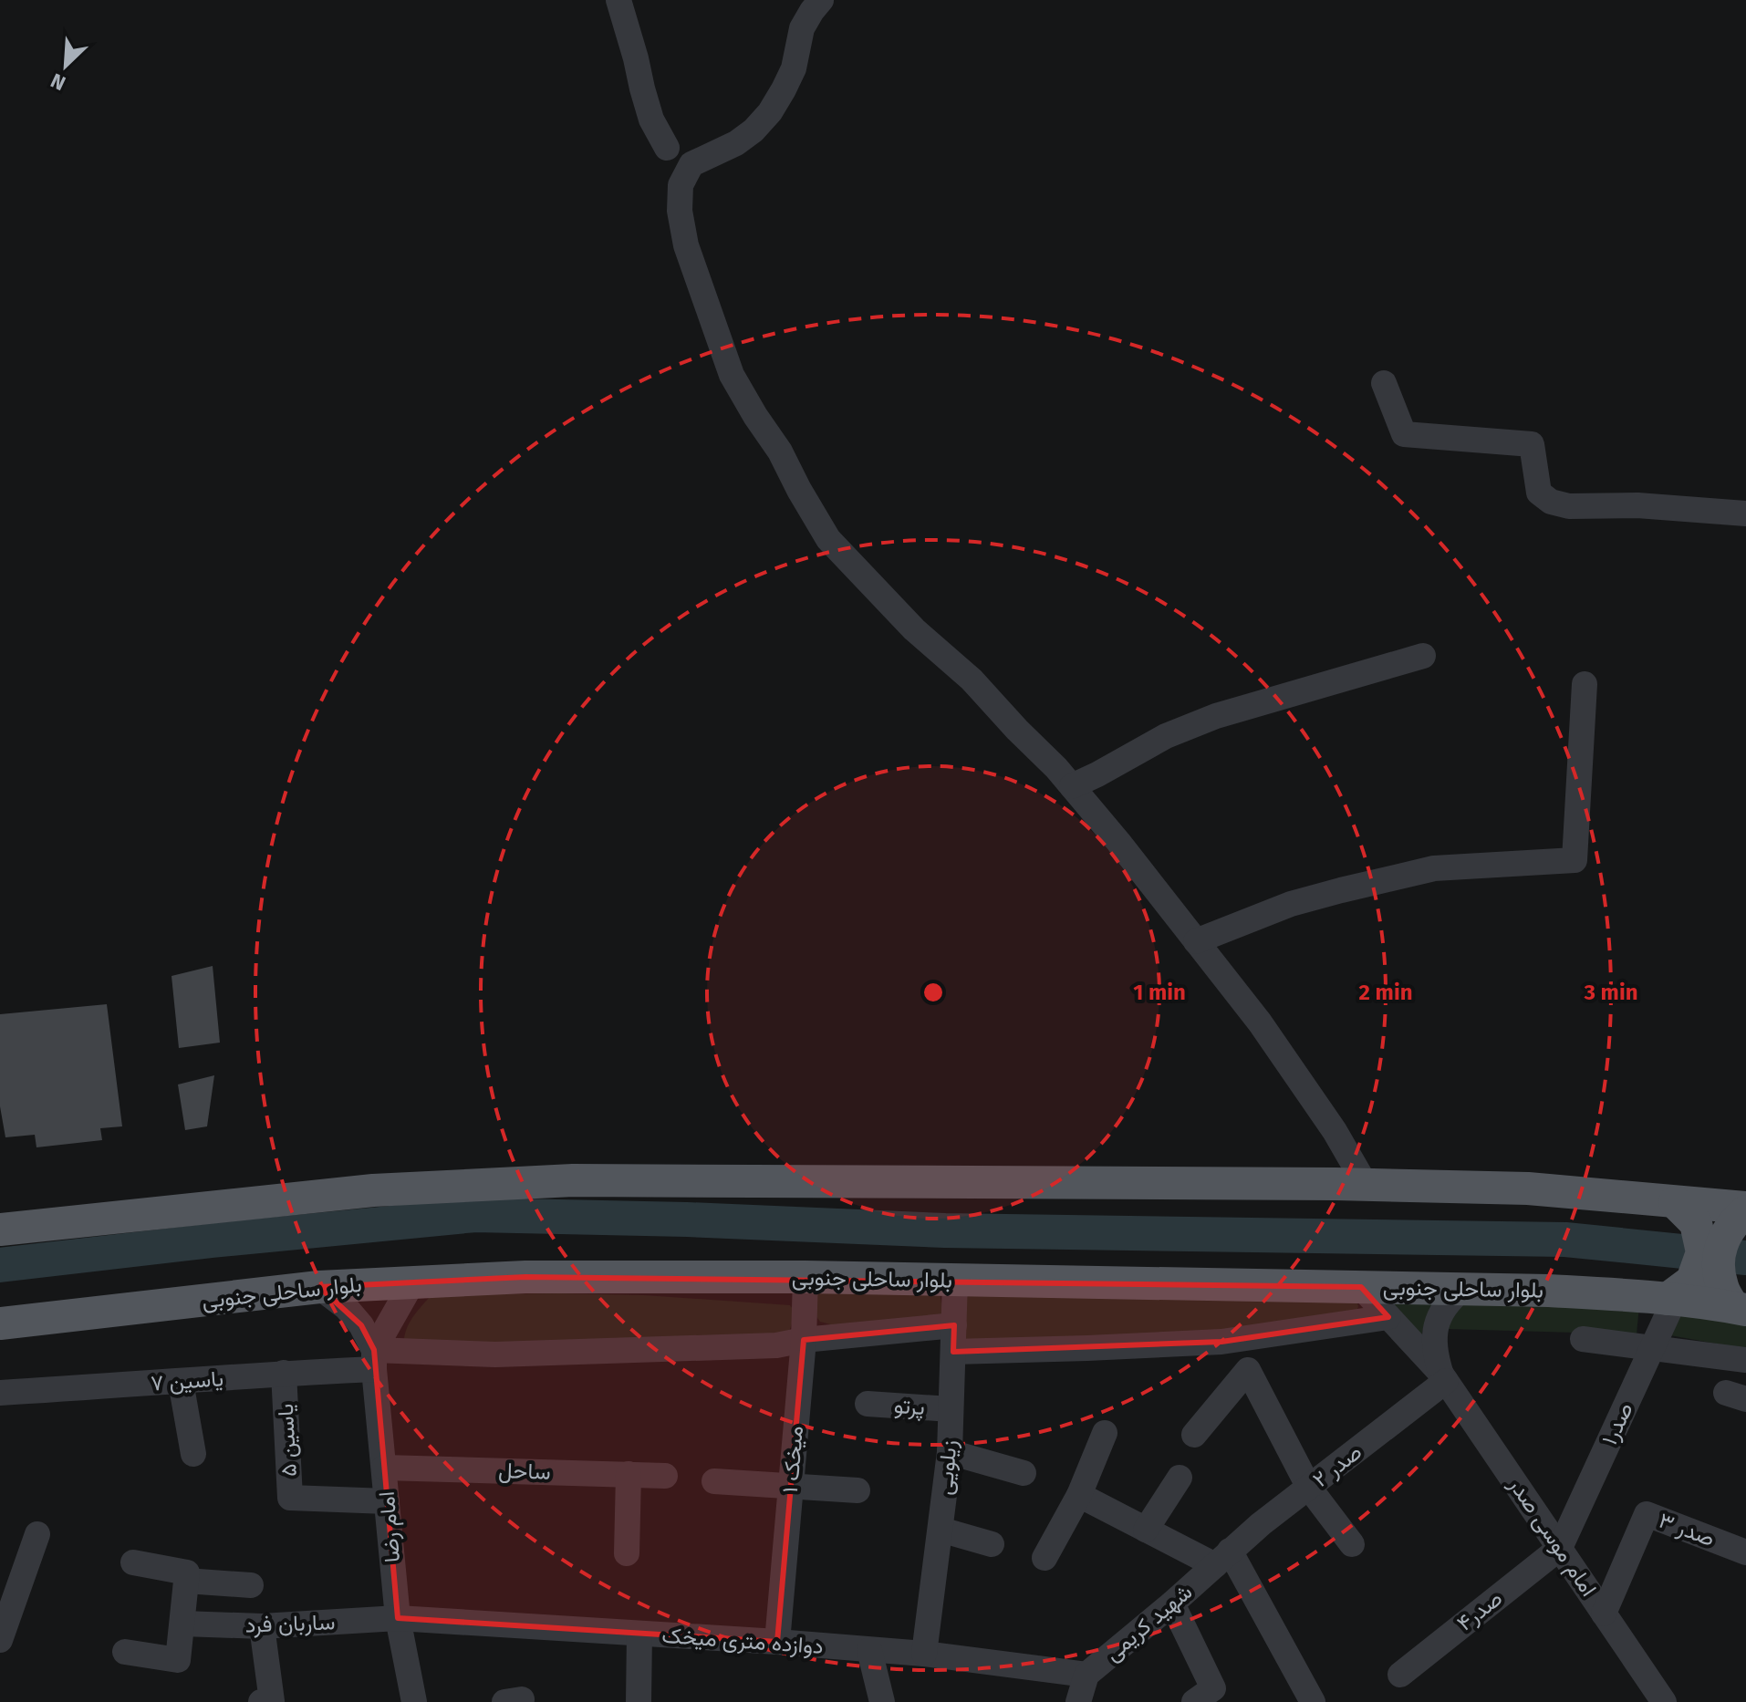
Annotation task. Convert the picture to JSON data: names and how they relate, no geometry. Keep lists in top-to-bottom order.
{
  "streets": {
    "main road": ["بلوار ساحلی جنوبی"],
    "street": [
      "یاسین ۷",
      "پرتو",
      "صدر۱",
      "یاسین ۵",
      "میخک ۱",
      "صدر ۲",
      "زیلویی",
      "ساحل",
      "امام رضا",
      "صدر ۳",
      "امام موسی صدر",
      "صدر۴",
      "شهید کریمی",
      "ساربان فرد",
      "دوازده متری میخک"
    ]
  },
  "crossings": [
    ["بلوار ساحلی جنوبی", "صدر۱"],
    ["بلوار ساحلی جنوبی", "میخک ۱"],
    ["بلوار ساحلی جنوبی", "زیلویی"],
    ["بلوار ساحلی جنوبی", "امام موسی صدر"],
    ["یاسین ۷", "یاسین ۵"],
    ["یاسین ۷", "میخک ۱"],
    ["یاسین ۷", "زیلویی"],
    ["یاسین ۷", "امام رضا"],
    ["پرتو", "زیلویی"],
    ["صدر۱", "امام موسی صدر"],
    ["صدر۱", "صدر۴"],
    ["یاسین ۵", "امام رضا"],
    ["میخک ۱", "دوازده متری میخک"],
    ["صدر ۲", "امام موسی صدر"],
    ["صدر ۲", "شهید کریمی"],
    ["زیلویی", "دوازده متری میخک"],
    ["ساحل", "امام رضا"],
    ["امام رضا", "ساربان فرد"],
    ["امام رضا", "دوازده متری میخک"],
    ["صدر ۳", "امام موسی صدر"],
    ["امام موسی صدر", "صدر۴"],
    ["شهید کریمی", "دوازده متری میخک"],
    ["ساربان فرد", "دوازده متری میخک"]
  ],
  "north": "bottom left",
  "rings": ["1 min", "2 min", "3 min"]
}
